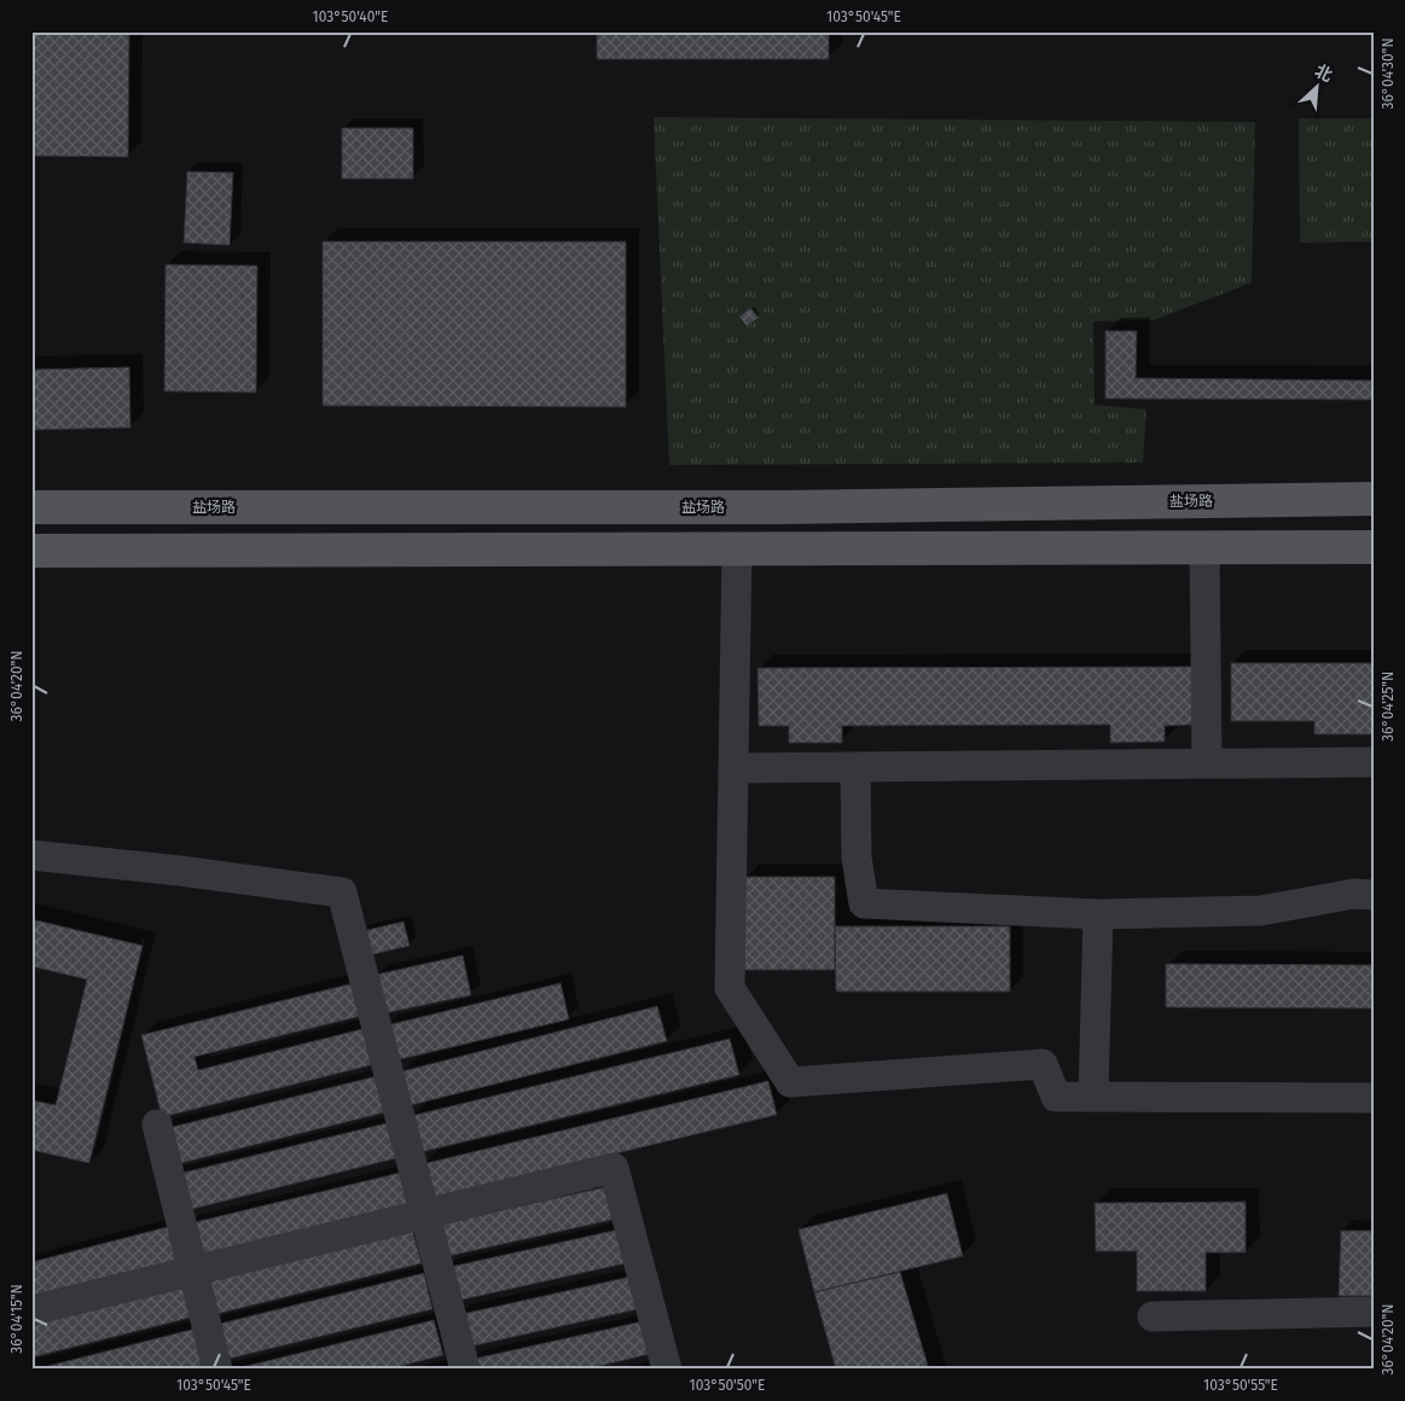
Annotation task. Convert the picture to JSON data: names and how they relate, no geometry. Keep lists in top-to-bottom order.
{
  "streets": {
    "main road": ["盐场路"]
  },
  "north": "top right",
  "coordinates": [
    "103°50'40\"E",
    "103°50'45\"E",
    "36°04'30\"N",
    "36°04'20\"N",
    "36°04'25\"N",
    "36°04'15\"N",
    "103°50'50\"E",
    "103°50'55\"E"
  ]
}
